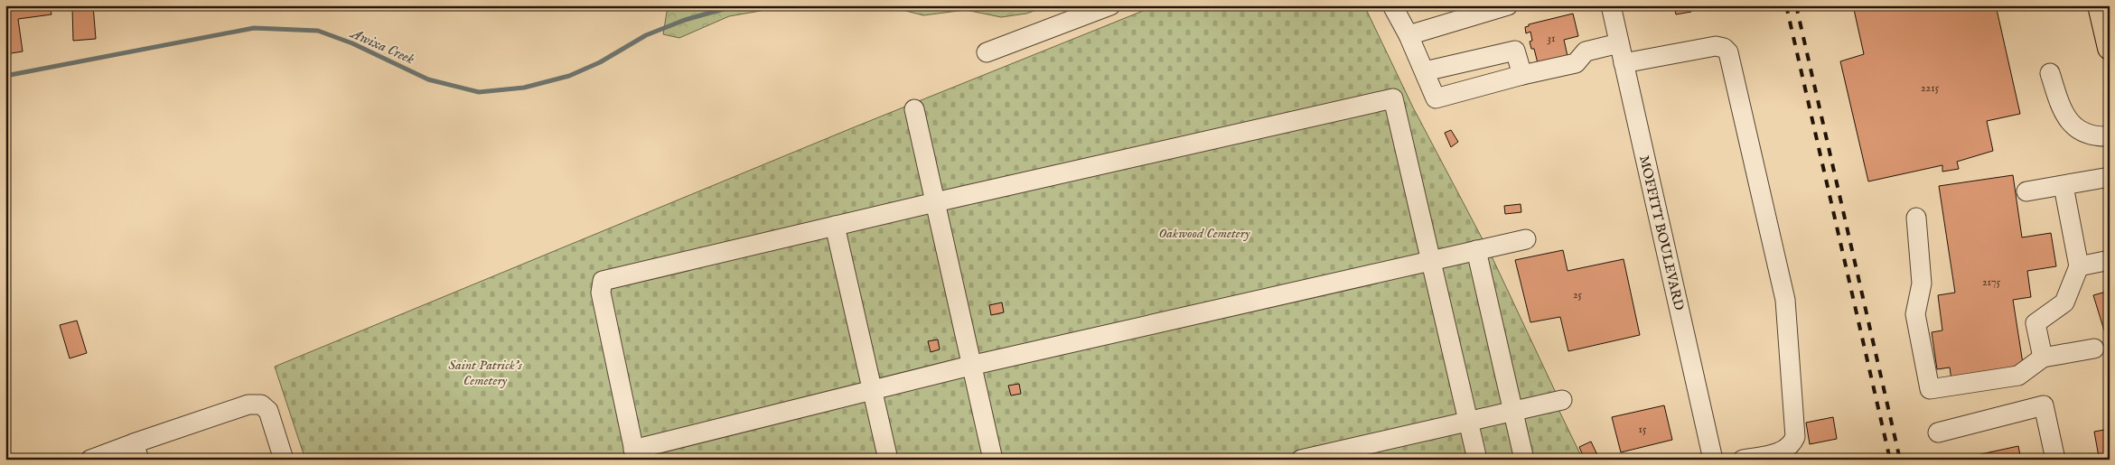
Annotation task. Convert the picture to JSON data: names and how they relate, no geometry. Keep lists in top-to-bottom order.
{
  "streets": {
    "street": ["MOFFITT BOULEVARD"]
  },
  "water": ["Awixa Creek"],
  "parks": ["Oakwood Cemetery", "Saint Patrick's Cemetery"],
  "house_numbers": [
    "31",
    "2215",
    "2175",
    "25",
    "15"
  ]
}
